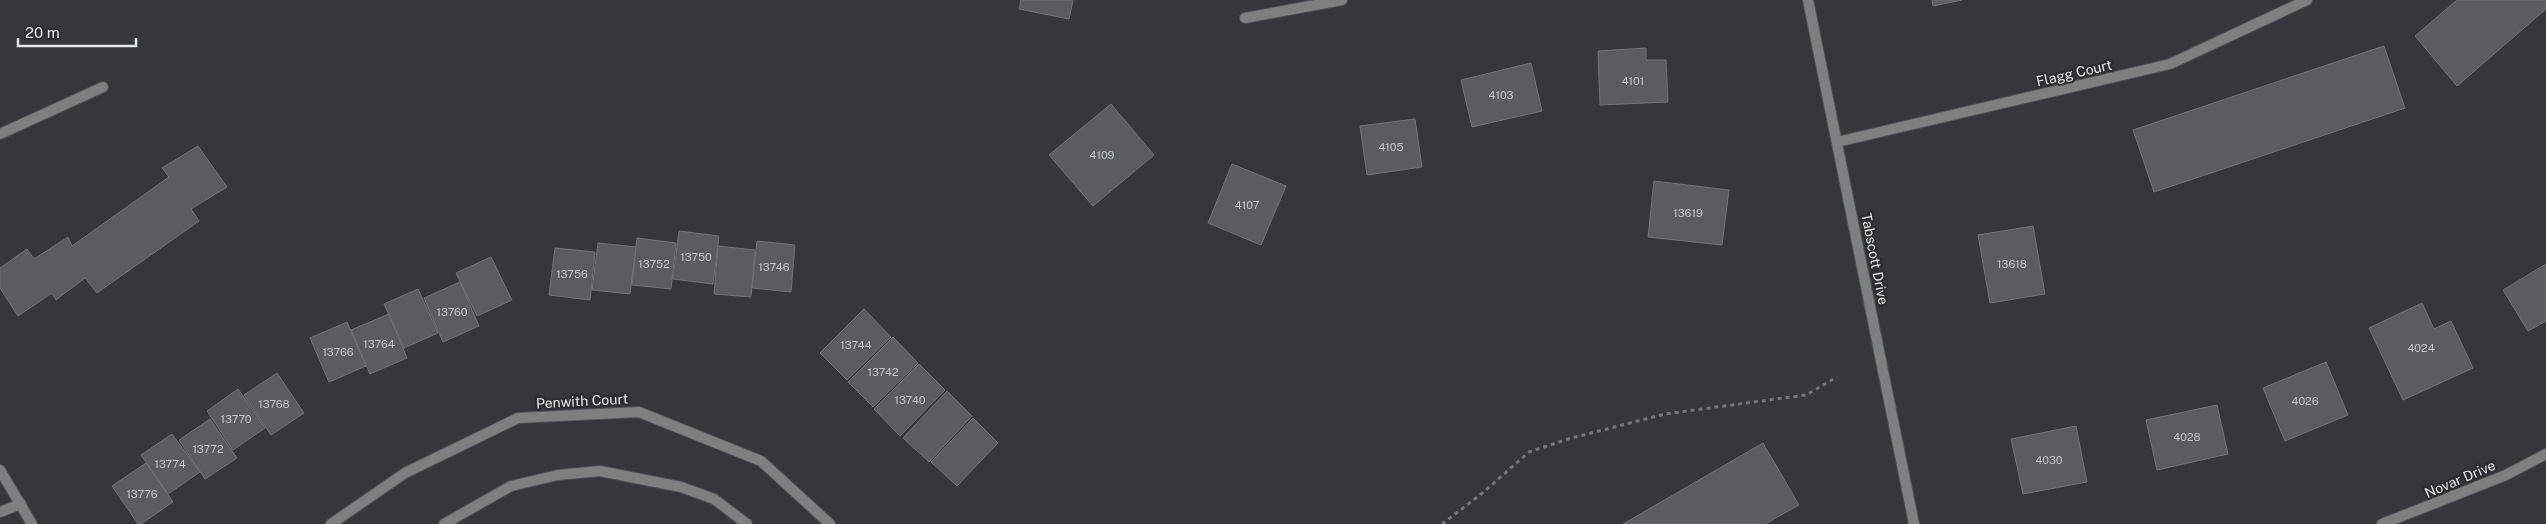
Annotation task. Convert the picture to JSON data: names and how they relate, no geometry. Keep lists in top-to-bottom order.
{
  "streets": {
    "street": [
      "Flagg Court",
      "Tabscott Drive",
      "Penwith Court",
      "Novar Drive"
    ]
  },
  "crossings": [
    ["Flagg Court", "Tabscott Drive"]
  ],
  "house_numbers": [
    "4101",
    "4103",
    "4105",
    "4109",
    "4107",
    "13619",
    "13750",
    "13752",
    "13618",
    "13746",
    "13756",
    "13760",
    "13764",
    "13744",
    "4024",
    "13766",
    "13742",
    "13740",
    "4026",
    "13768",
    "13770",
    "4028",
    "13772",
    "4030",
    "13774",
    "13776"
  ],
  "scale_bar": "20 m"
}
